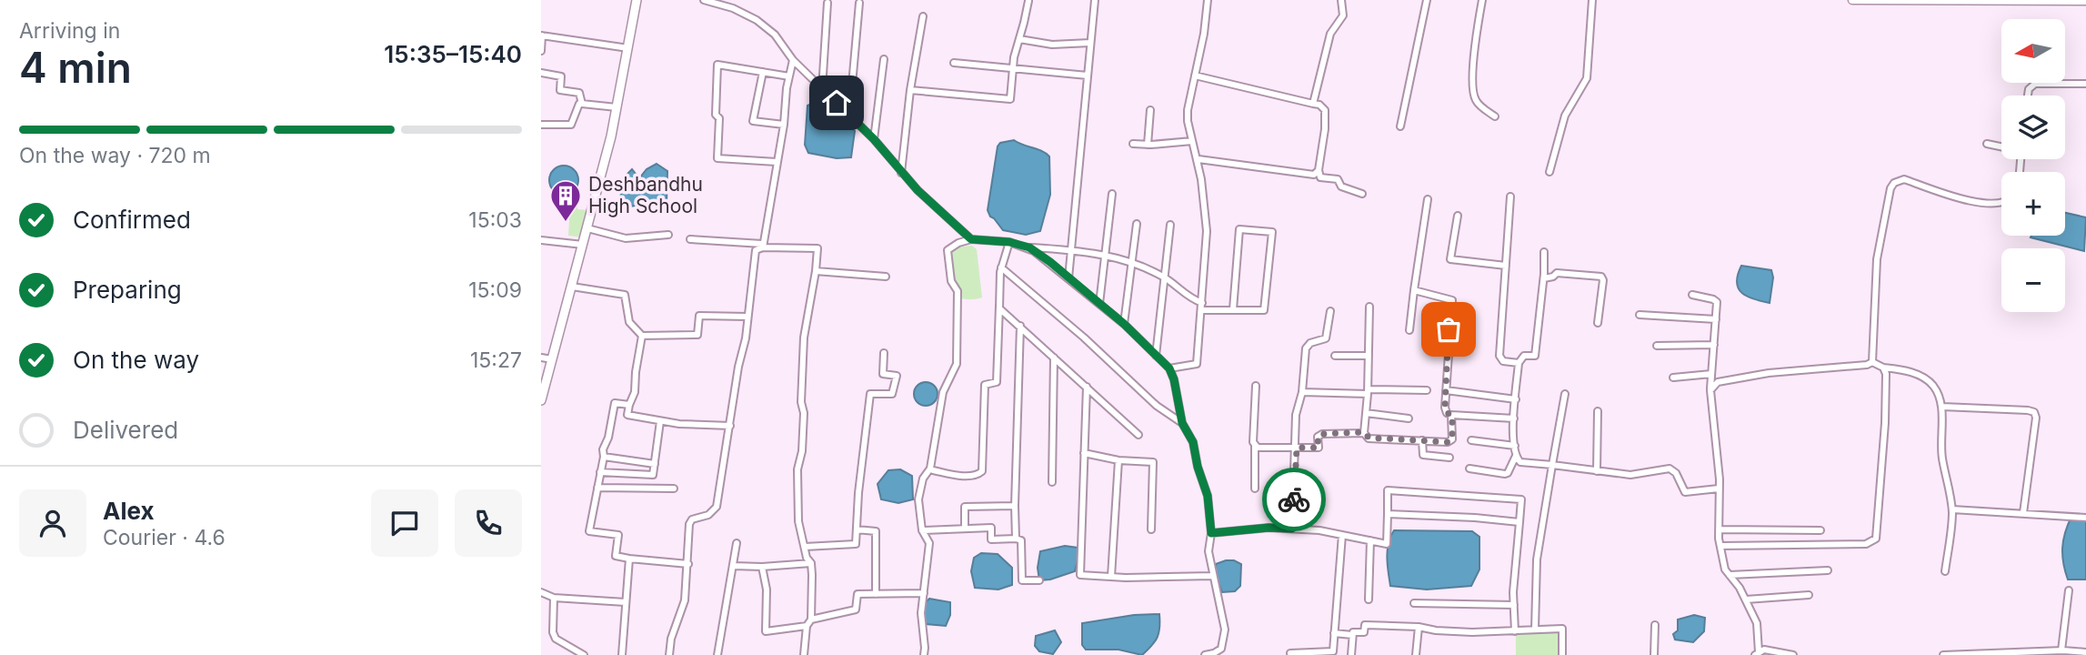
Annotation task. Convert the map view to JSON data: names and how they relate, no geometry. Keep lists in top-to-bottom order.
{
  "places": {
    "building": ["Deshbandhu High School"]
  },
  "north": "left",
  "page": {
    "heading": ["4 min", "Arriving in", "15:35–15:40"],
    "panel": ["Alex", "Courier · 4.6"],
    "map_buttons": ["+", "−"],
    "bar": "On the way · 720 m",
    "list": [
      ["Confirmed", "15:03"],
      ["Preparing", "15:09"],
      ["On the way", "15:27"],
      "Delivered"
    ]
  }
}
